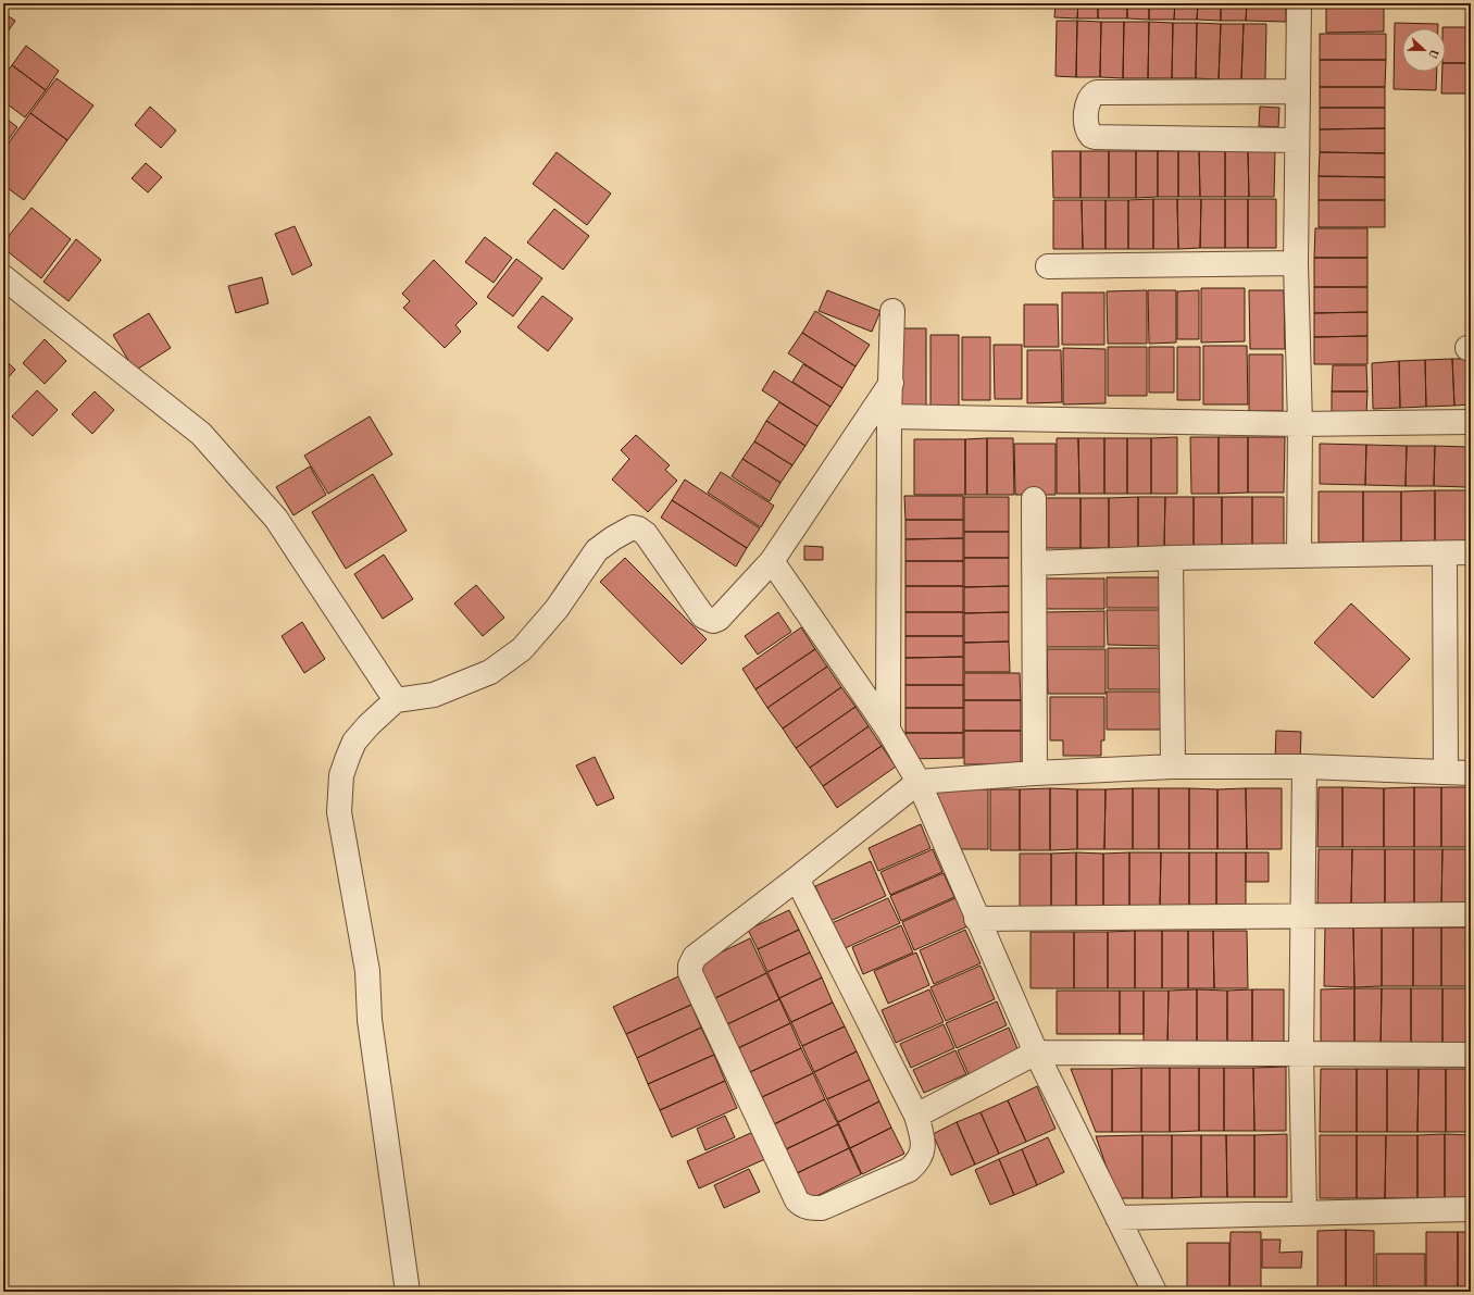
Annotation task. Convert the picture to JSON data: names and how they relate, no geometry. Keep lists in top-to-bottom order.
{
  "north": "right"
}
